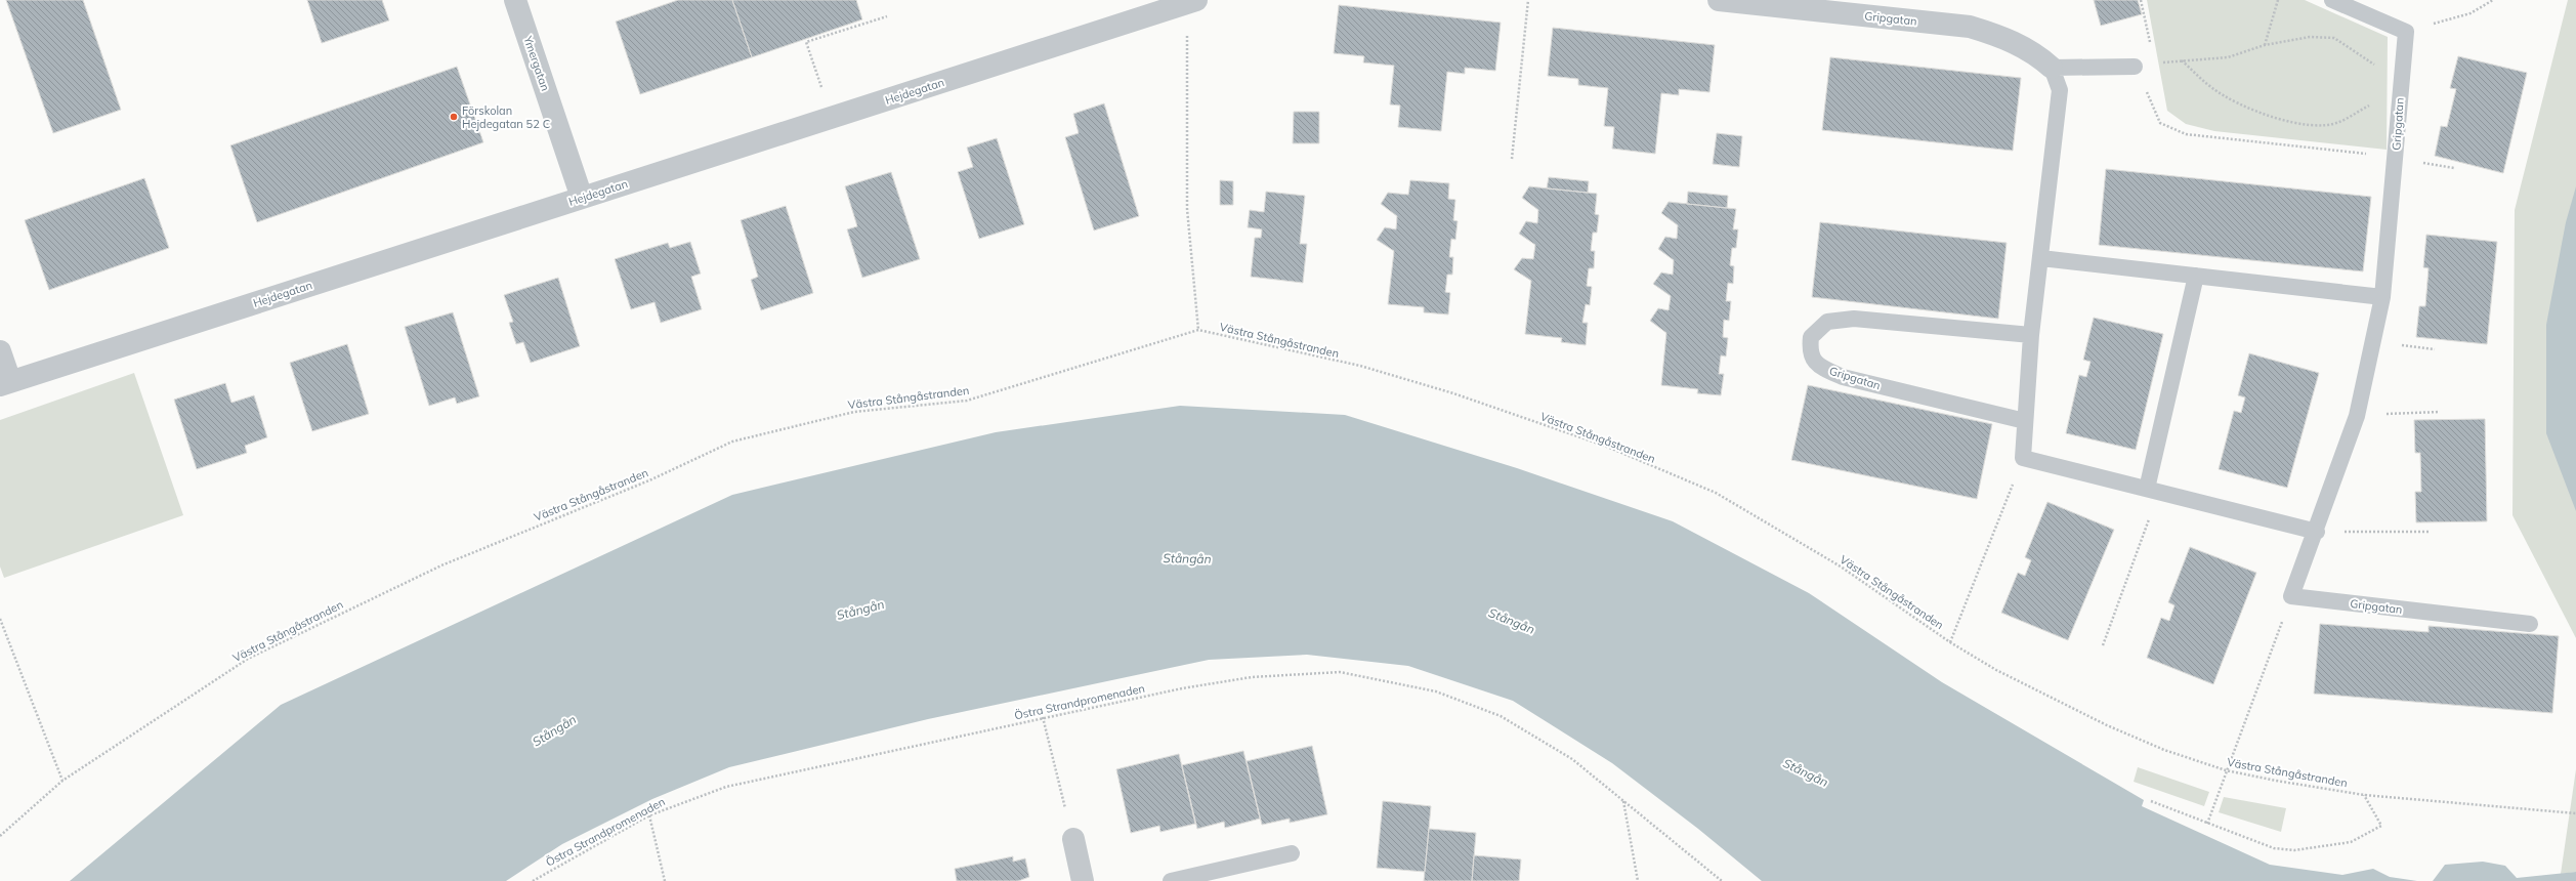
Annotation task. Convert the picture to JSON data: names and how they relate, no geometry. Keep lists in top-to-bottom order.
{
  "streets": {
    "street": ["Gripgatan", "Ymergatan", "Hejdegatan"],
    "path": ["Västra Stångåstranden", "Östra Strandpromenaden"]
  },
  "crossings": [
    ["Ymergatan", "Hejdegatan"]
  ],
  "water": ["Stångån"],
  "places": ["Förskolan Hejdegatan 52 C"]
}
